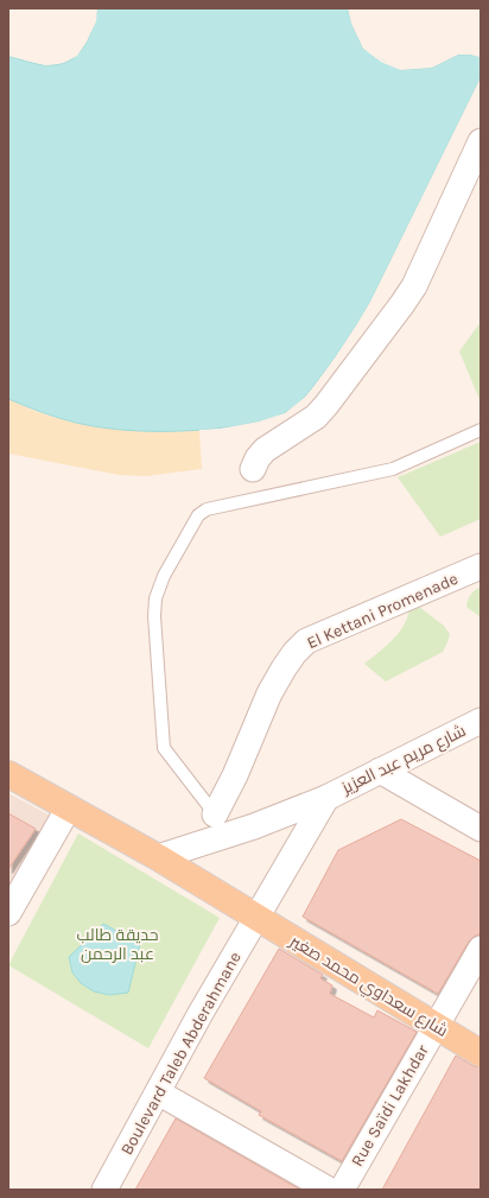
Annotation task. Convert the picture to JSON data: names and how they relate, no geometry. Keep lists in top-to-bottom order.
{
  "streets": {
    "main road": ["شارع سعداوي محمد صغير"],
    "street": [
      "El Kettani Promenade",
      "شارع مريم عبد العزيز",
      "Boulevard Taleb Abderahmane",
      "Rue Saïdi Lakhdar"
    ]
  },
  "crossings": [
    ["شارع مريم عبد العزيز", "شارع سعداوي محمد صغير"],
    ["شارع مريم عبد العزيز", "Boulevard Taleb Abderahmane"],
    ["شارع سعداوي محمد صغير", "Boulevard Taleb Abderahmane"],
    ["شارع سعداوي محمد صغير", "Rue Saïdi Lakhdar"]
  ],
  "parks": ["حديقة طالب عبد الرحمن"]
}
